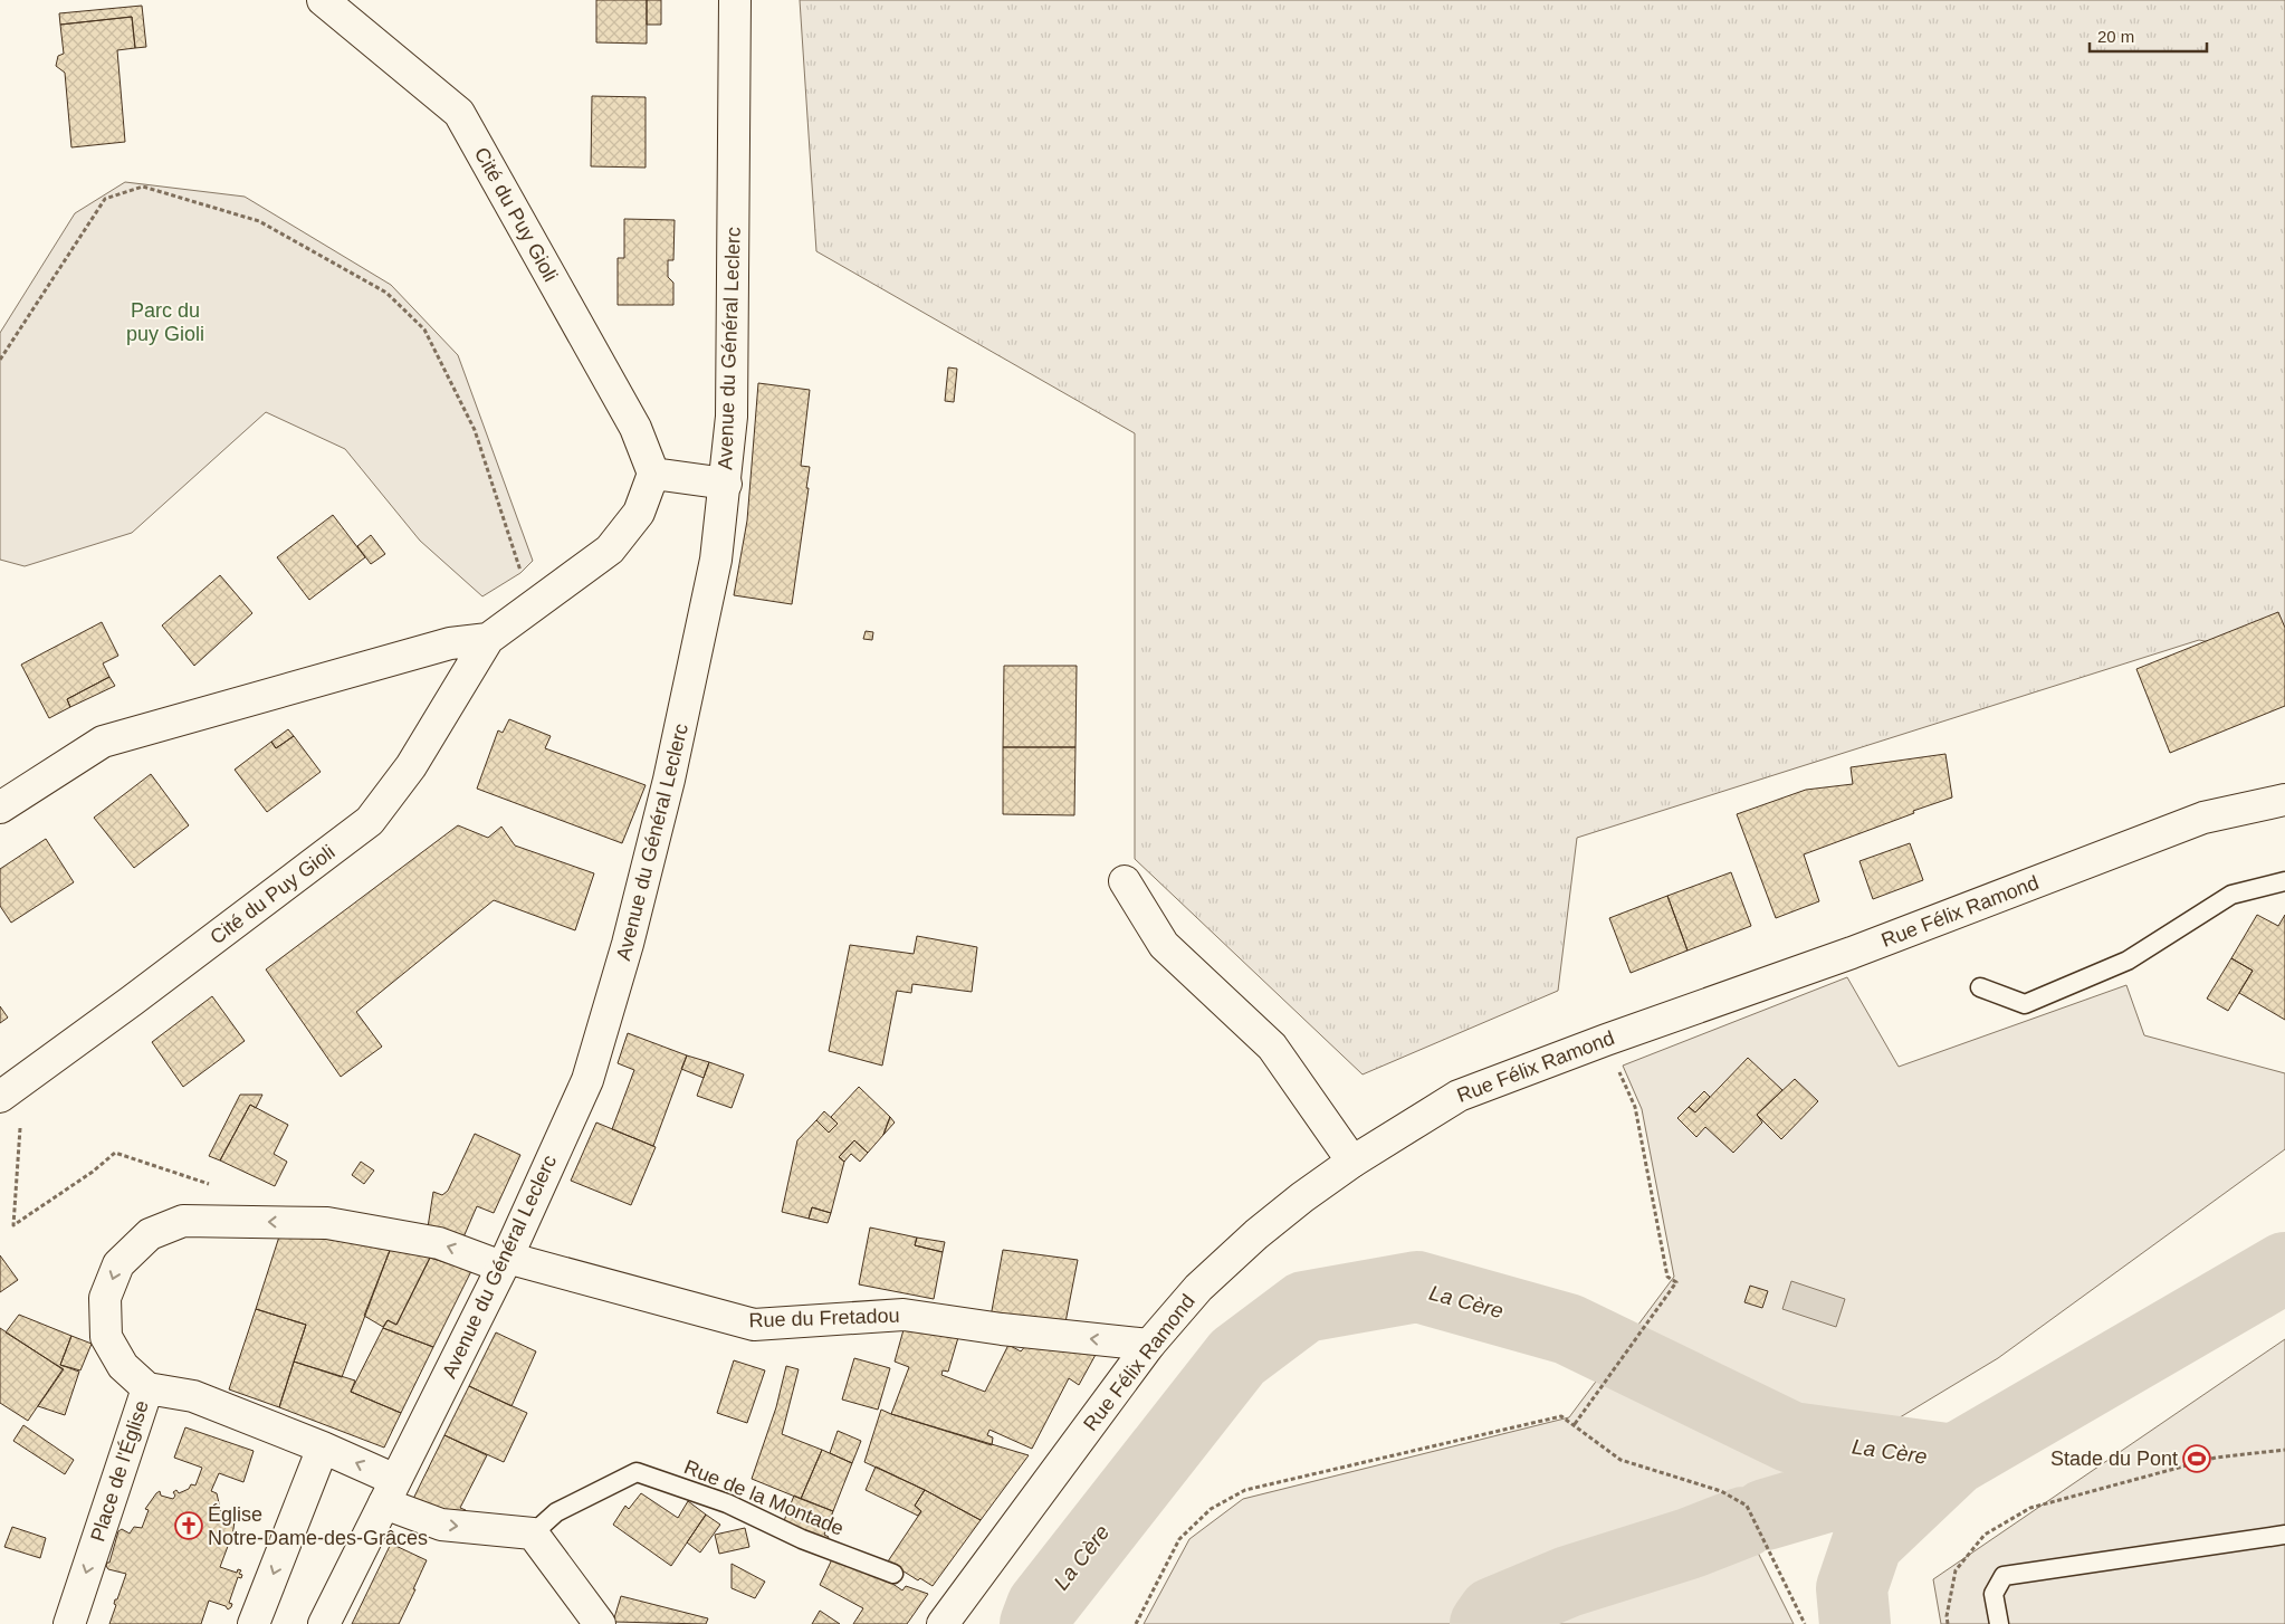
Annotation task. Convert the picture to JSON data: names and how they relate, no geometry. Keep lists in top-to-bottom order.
{
  "streets": {
    "street": [
      "Cité du Puy Gioli",
      "Avenue du Général Leclerc",
      "Rue Félix Ramond",
      "Rue du Fretadou",
      "Place de l'Église"
    ],
    "lane": ["Rue de la Montade"]
  },
  "crossings": [
    ["Avenue du Général Leclerc", "Rue du Fretadou"],
    ["Avenue du Général Leclerc", "Place de l'Église"],
    ["Rue Félix Ramond", "Rue du Fretadou"],
    ["Rue du Fretadou", "Place de l'Église"],
    ["Place de l'Église", "Rue de la Montade"]
  ],
  "one_way": ["Rue du Fretadou"],
  "water": ["La Cère"],
  "parks": ["Parc du puy Gioli"],
  "places": {
    "sports": ["Stade du Pont"],
    "church": ["Église Notre-Dame-des-Grâces"]
  },
  "scale_bar": "20 m"
}
